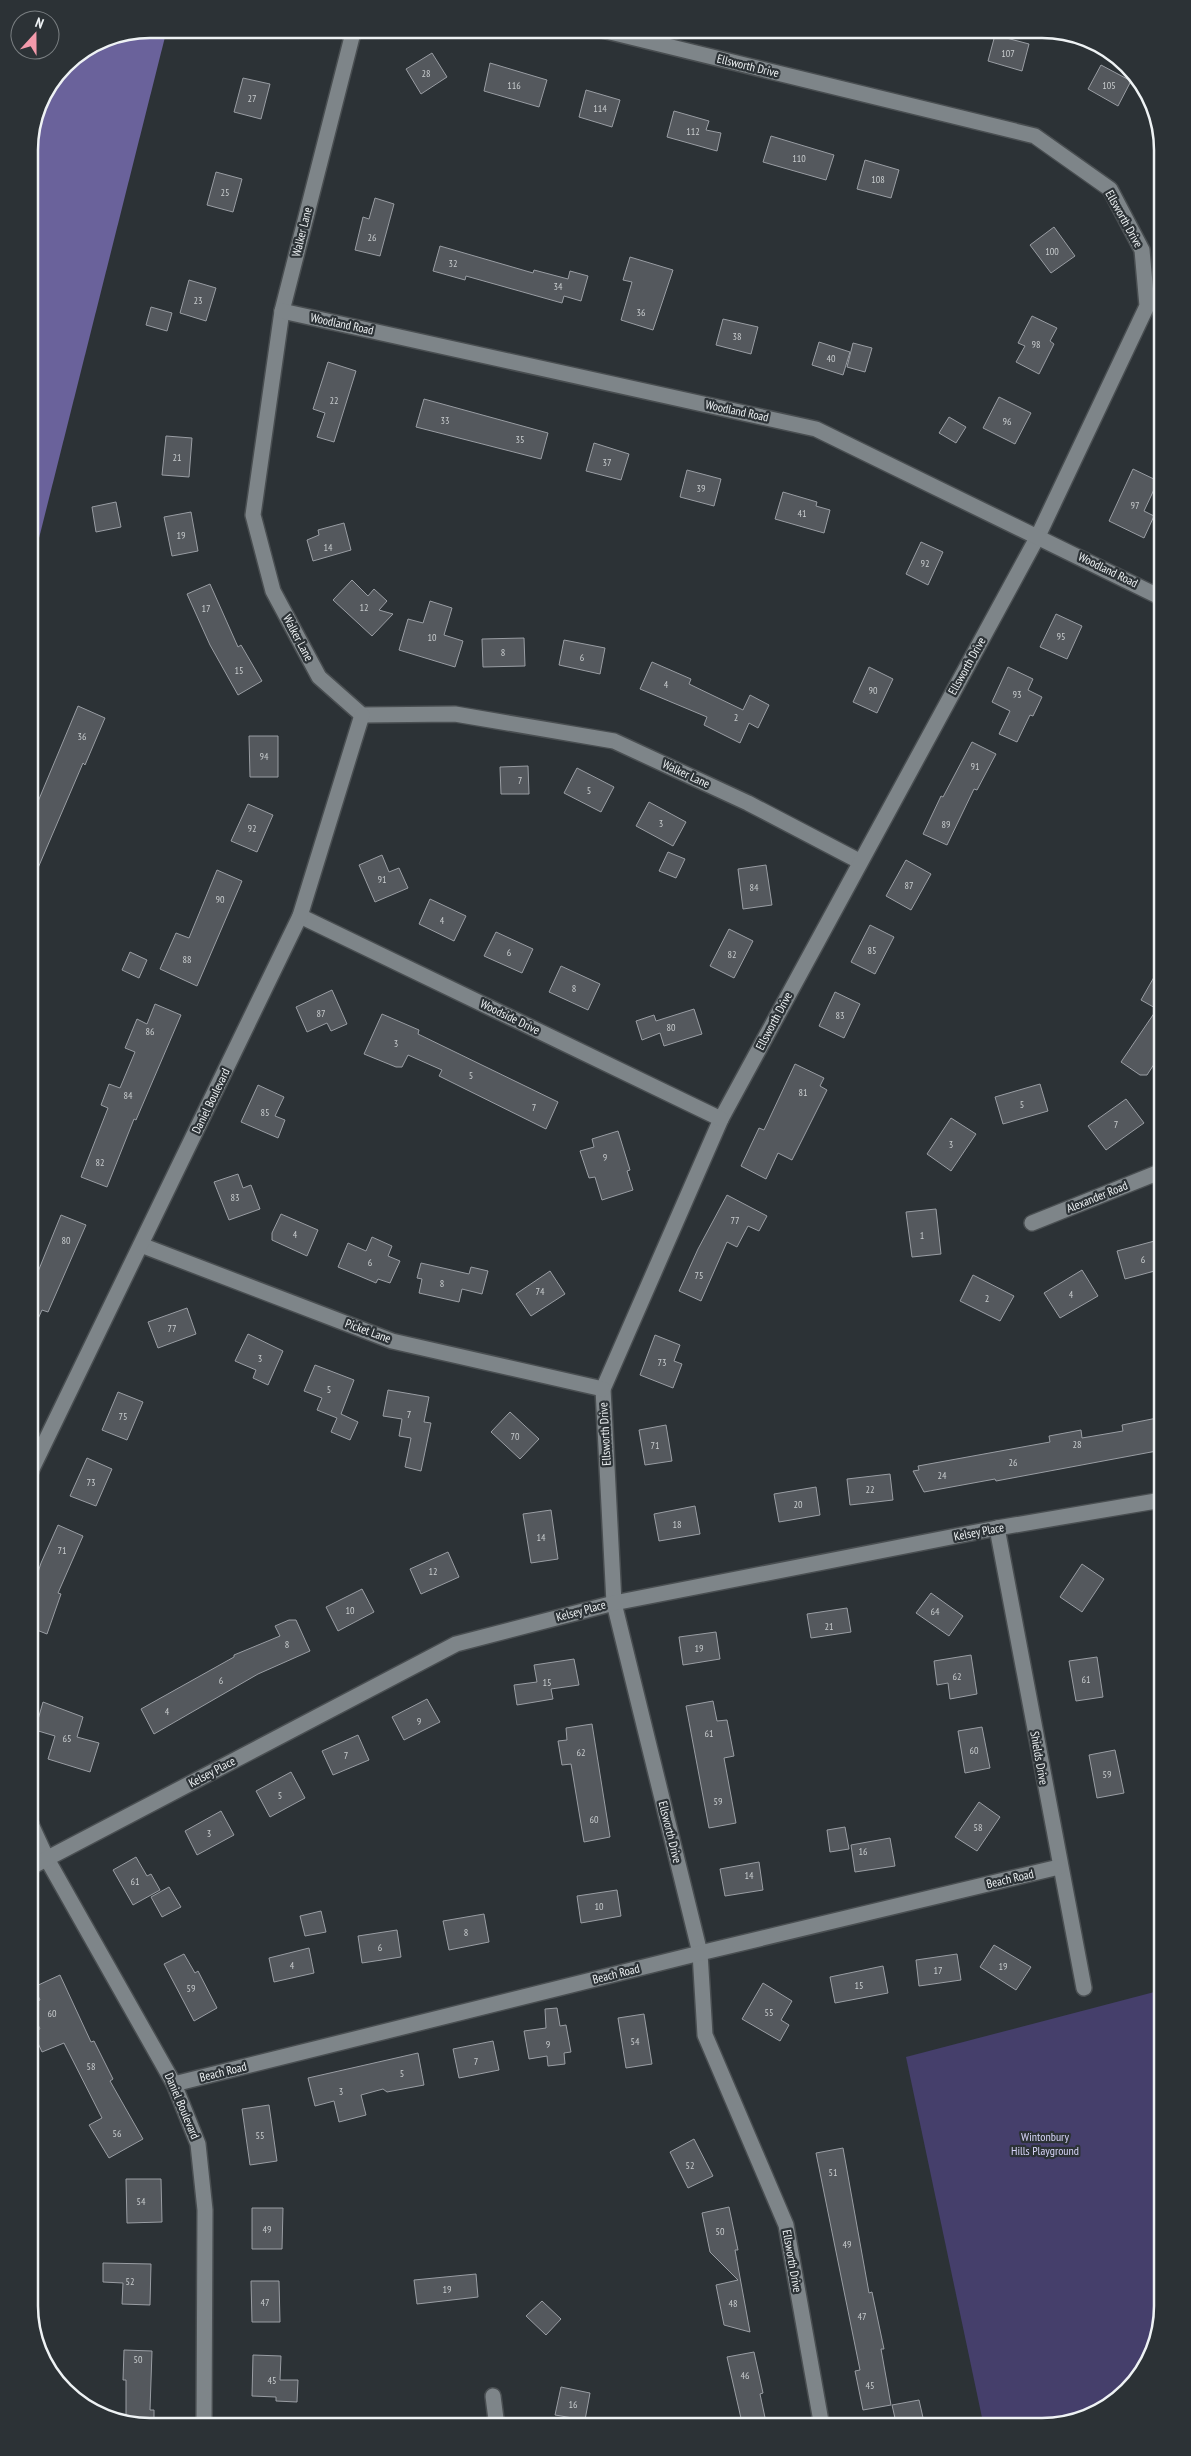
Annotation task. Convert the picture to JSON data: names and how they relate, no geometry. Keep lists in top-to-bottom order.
{
  "streets": {
    "street": [
      "Ellsworth Drive",
      "Walker Lane",
      "Woodland Road",
      "Woodside Drive",
      "Daniel Boulevard",
      "Alexander Road",
      "Picket Lane",
      "Kelsey Place",
      "Shields Drive",
      "Beach Road"
    ]
  },
  "crossings": [
    ["Ellsworth Drive", "Walker Lane"],
    ["Ellsworth Drive", "Woodland Road"],
    ["Ellsworth Drive", "Woodside Drive"],
    ["Ellsworth Drive", "Picket Lane"],
    ["Ellsworth Drive", "Kelsey Place"],
    ["Ellsworth Drive", "Beach Road"],
    ["Walker Lane", "Woodland Road"],
    ["Walker Lane", "Daniel Boulevard"],
    ["Woodside Drive", "Daniel Boulevard"],
    ["Daniel Boulevard", "Picket Lane"],
    ["Daniel Boulevard", "Kelsey Place"],
    ["Daniel Boulevard", "Beach Road"],
    ["Kelsey Place", "Shields Drive"],
    ["Shields Drive", "Beach Road"]
  ],
  "parks": ["Wintonbury Hills Playground"],
  "house_numbers": [
    "107",
    "28",
    "116",
    "105",
    "27",
    "114",
    "112",
    "110",
    "108",
    "25",
    "26",
    "100",
    "32",
    "34",
    "23",
    "36",
    "38",
    "98",
    "40",
    "22",
    "33",
    "96",
    "35",
    "21",
    "37",
    "39",
    "97",
    "41",
    "19",
    "14",
    "92",
    "12",
    "17",
    "95",
    "10",
    "8",
    "6",
    "15",
    "4",
    "90",
    "93",
    "2",
    "36",
    "94",
    "91",
    "7",
    "5",
    "3",
    "89",
    "92",
    "91",
    "87",
    "84",
    "90",
    "4",
    "85",
    "6",
    "82",
    "88",
    "8",
    "87",
    "83",
    "80",
    "86",
    "3",
    "5",
    "81",
    "84",
    "5",
    "7",
    "85",
    "7",
    "3",
    "9",
    "82",
    "83",
    "77",
    "4",
    "1",
    "80",
    "6",
    "6",
    "75",
    "8",
    "74",
    "4",
    "2",
    "77",
    "3",
    "73",
    "5",
    "7",
    "75",
    "70",
    "28",
    "71",
    "26",
    "24",
    "73",
    "22",
    "20",
    "18",
    "14",
    "71",
    "12",
    "10",
    "64",
    "21",
    "8",
    "19",
    "62",
    "61",
    "6",
    "15",
    "4",
    "9",
    "61",
    "65",
    "60",
    "62",
    "7",
    "59",
    "5",
    "59",
    "60",
    "58",
    "3",
    "16",
    "14",
    "61",
    "10",
    "8",
    "6",
    "4",
    "19",
    "17",
    "15",
    "59",
    "55",
    "60",
    "54",
    "9",
    "7",
    "58",
    "5",
    "3",
    "56",
    "55",
    "52",
    "51",
    "54",
    "49",
    "50",
    "49",
    "52",
    "19",
    "47",
    "48",
    "47",
    "50",
    "46",
    "45",
    "45",
    "16"
  ],
  "north": "top"
}
